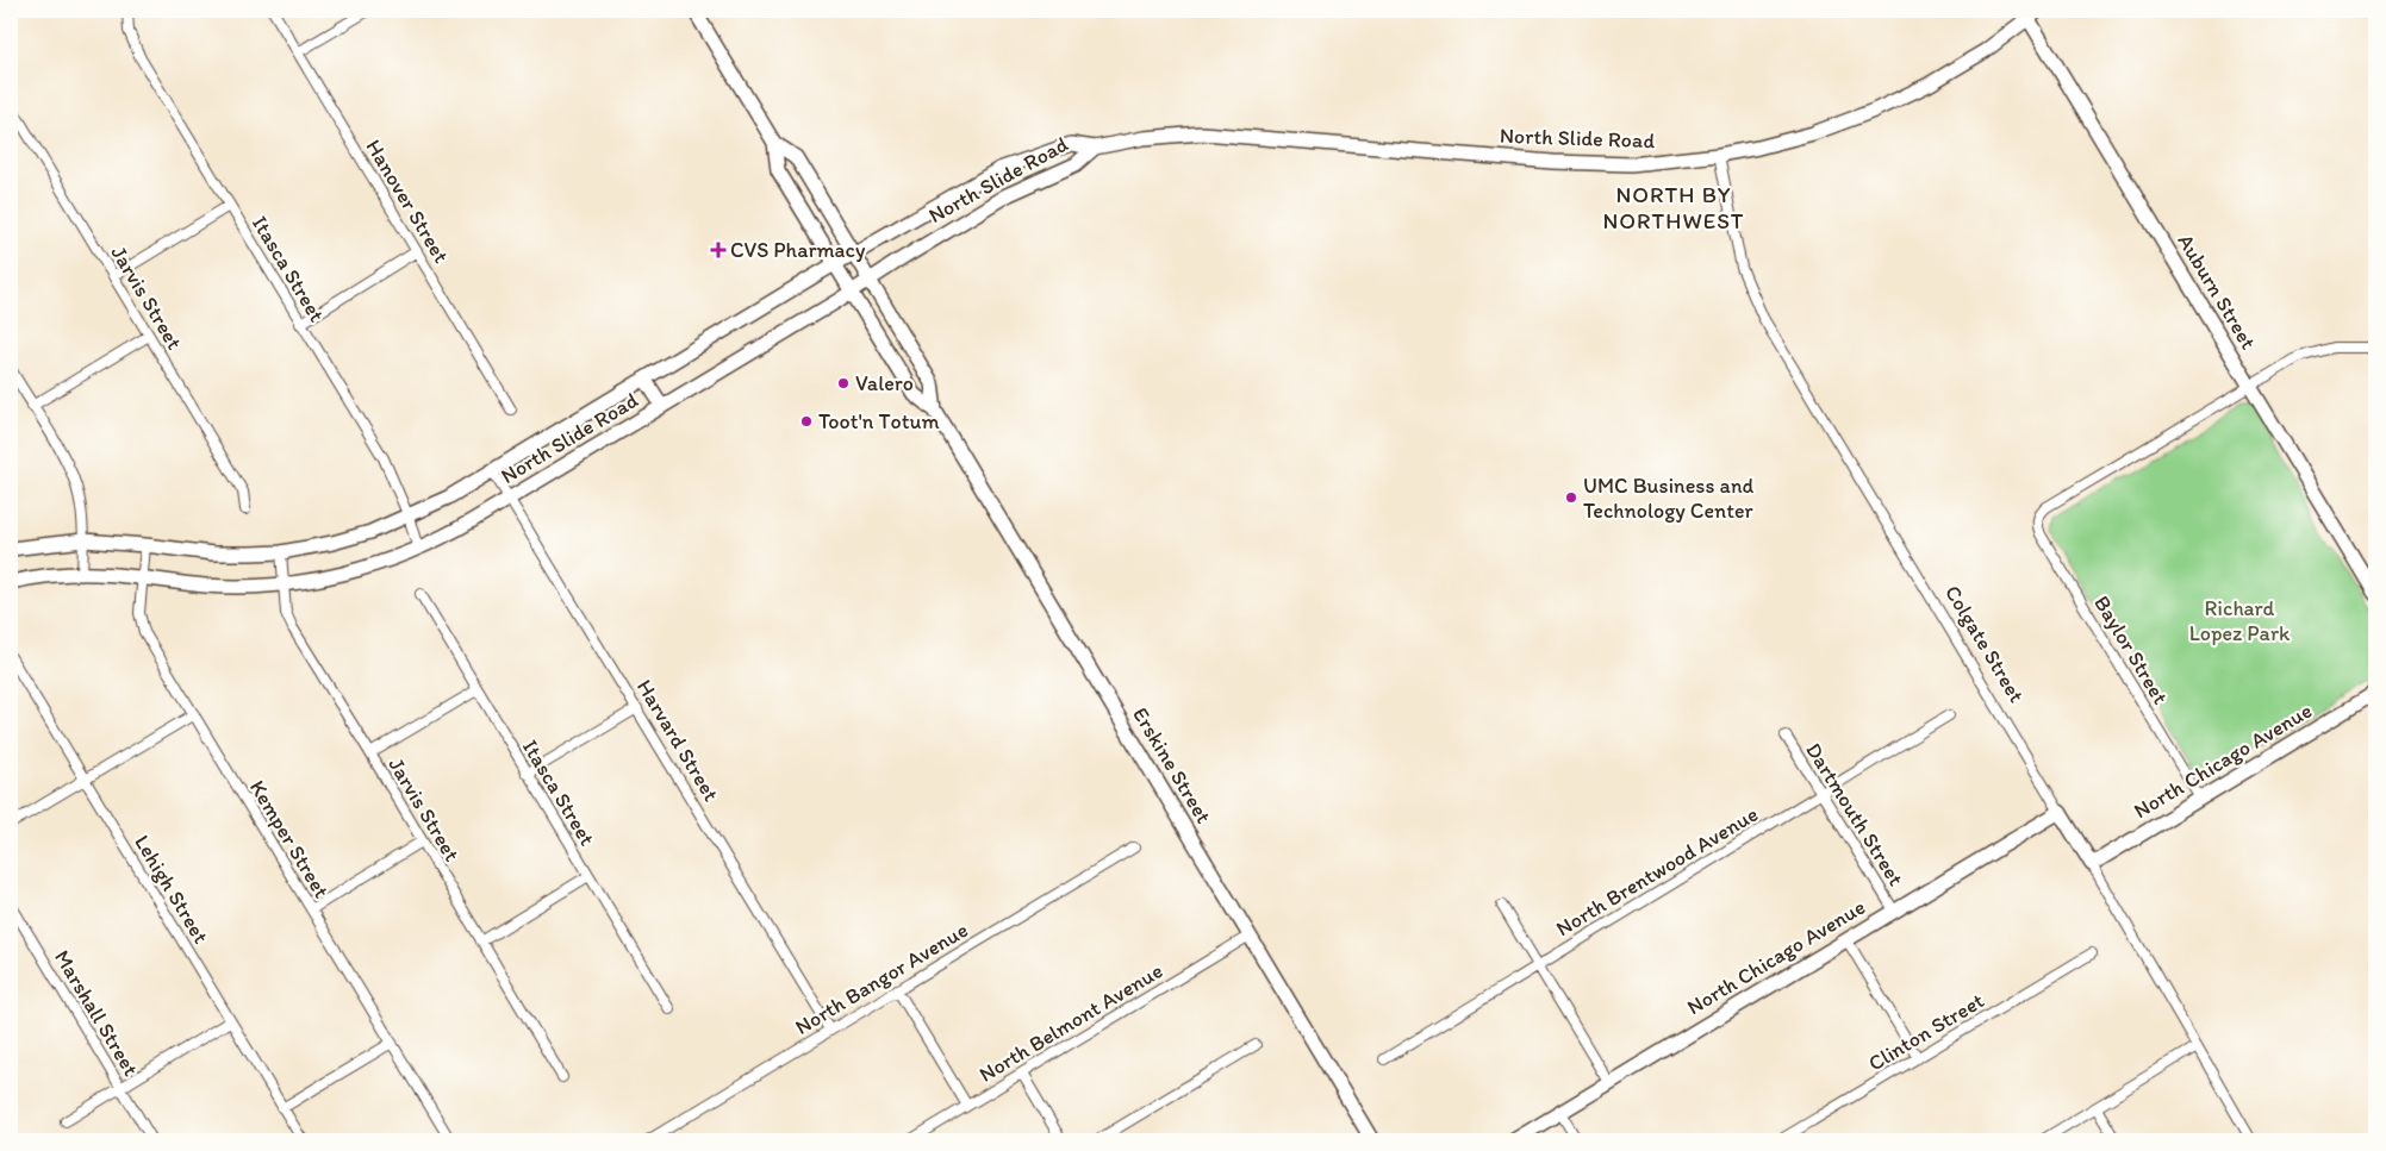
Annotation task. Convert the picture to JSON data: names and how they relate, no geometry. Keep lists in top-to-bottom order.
{
  "streets": {
    "main road": [
      "North Slide Road",
      "Auburn Street",
      "Colgate Street",
      "North Chicago Avenue",
      "Erskine Street"
    ],
    "street": [
      "Hanover Street",
      "Itasca Street",
      "Jarvis Street",
      "Baylor Street",
      "Harvard Street",
      "Dartmouth Street",
      "Kemper Street",
      "North Brentwood Avenue",
      "Lehigh Street",
      "North Bangor Avenue",
      "Marshall Street",
      "North Belmont Avenue",
      "Clinton Street"
    ]
  },
  "crossings": [
    ["North Slide Road", "Itasca Street"],
    ["North Slide Road", "Auburn Street"],
    ["North Slide Road", "Jarvis Street"],
    ["North Slide Road", "Colgate Street"],
    ["North Slide Road", "Harvard Street"],
    ["North Slide Road", "Erskine Street"],
    ["North Slide Road", "Kemper Street"],
    ["Auburn Street", "Baylor Street"],
    ["Colgate Street", "North Chicago Avenue"],
    ["Baylor Street", "North Chicago Avenue"],
    ["Harvard Street", "North Bangor Avenue"],
    ["North Chicago Avenue", "Dartmouth Street"],
    ["Erskine Street", "North Belmont Avenue"],
    ["Dartmouth Street", "North Brentwood Avenue"]
  ],
  "districts": ["NORTH BY NORTHWEST"],
  "parks": ["Richard Lopez Park"],
  "places": {
    "health": ["CVS Pharmacy"],
    "other": ["Valero", "Toot'n Totum", "UMC Business and Technology Center"]
  }
}
